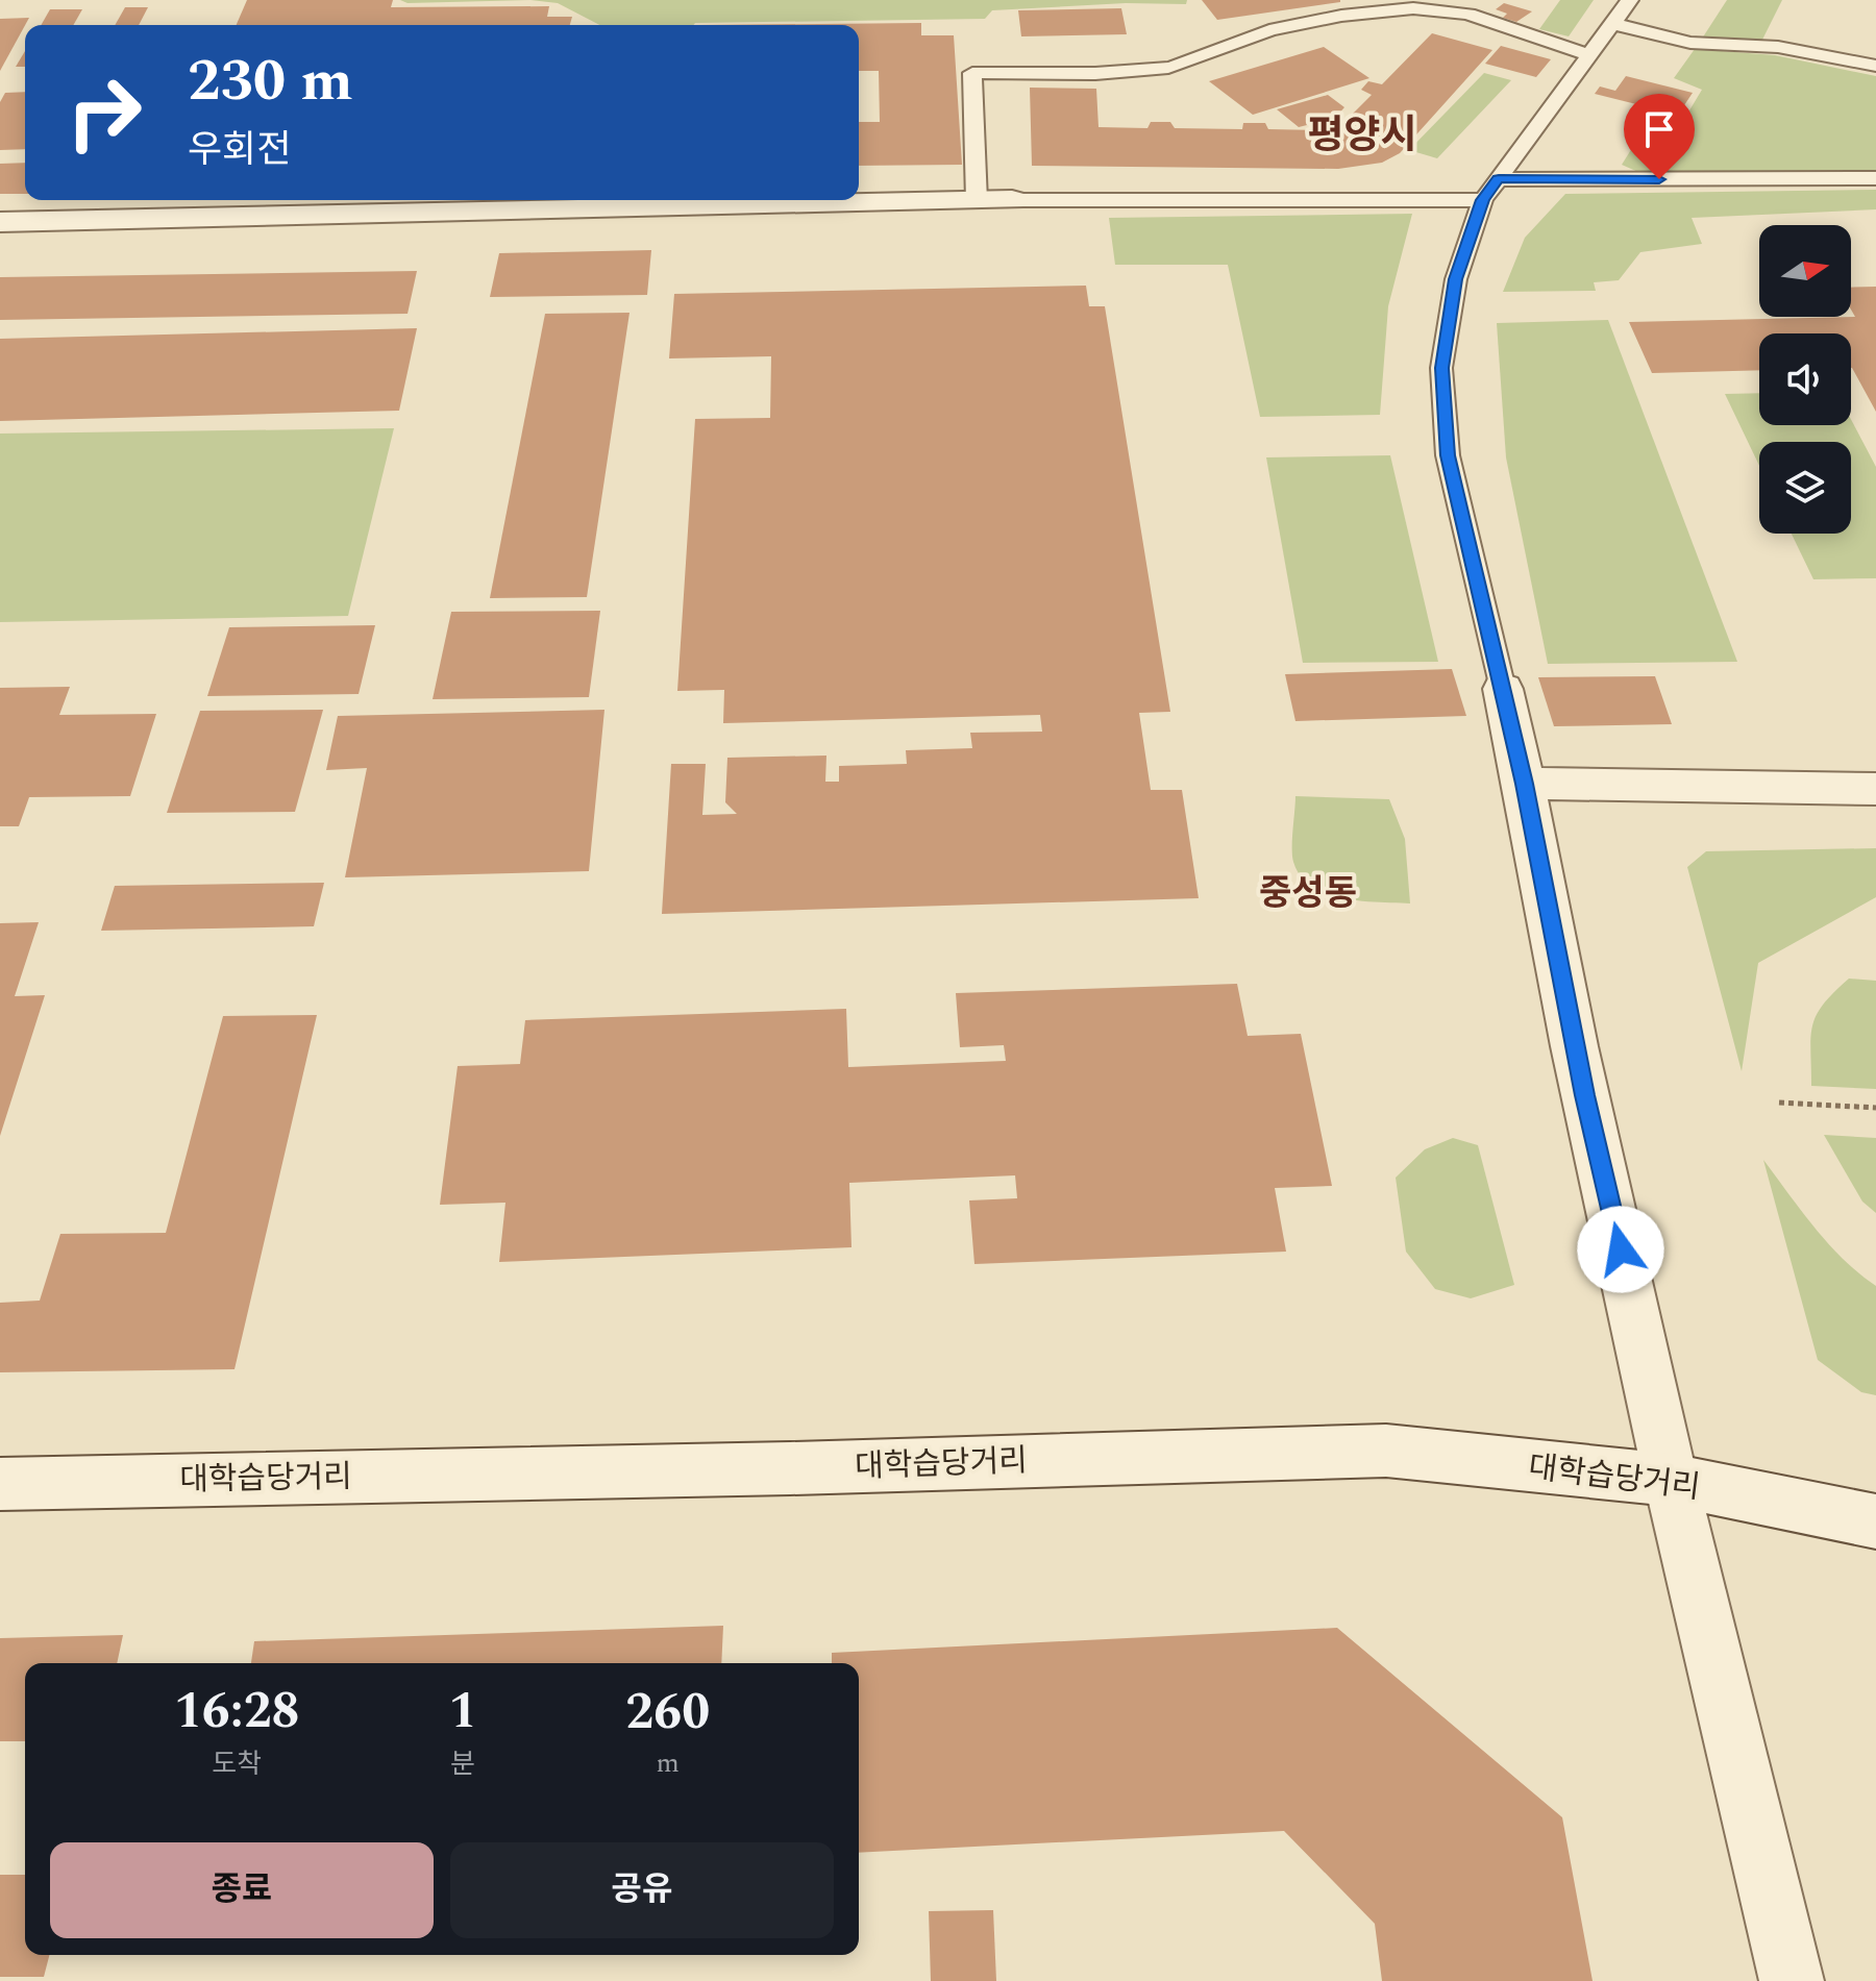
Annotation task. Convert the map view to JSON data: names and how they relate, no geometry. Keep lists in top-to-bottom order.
{
  "streets": {
    "street": ["대학습당거리"]
  },
  "districts": ["평양시", "중성동"],
  "north": "right",
  "page": {
    "turn": ["230 m", "우회전"],
    "eta": [
      "16:28",
      "도착",
      "1",
      "분",
      "260",
      "m"
    ],
    "buttons": ["종료", "공유"]
  }
}
